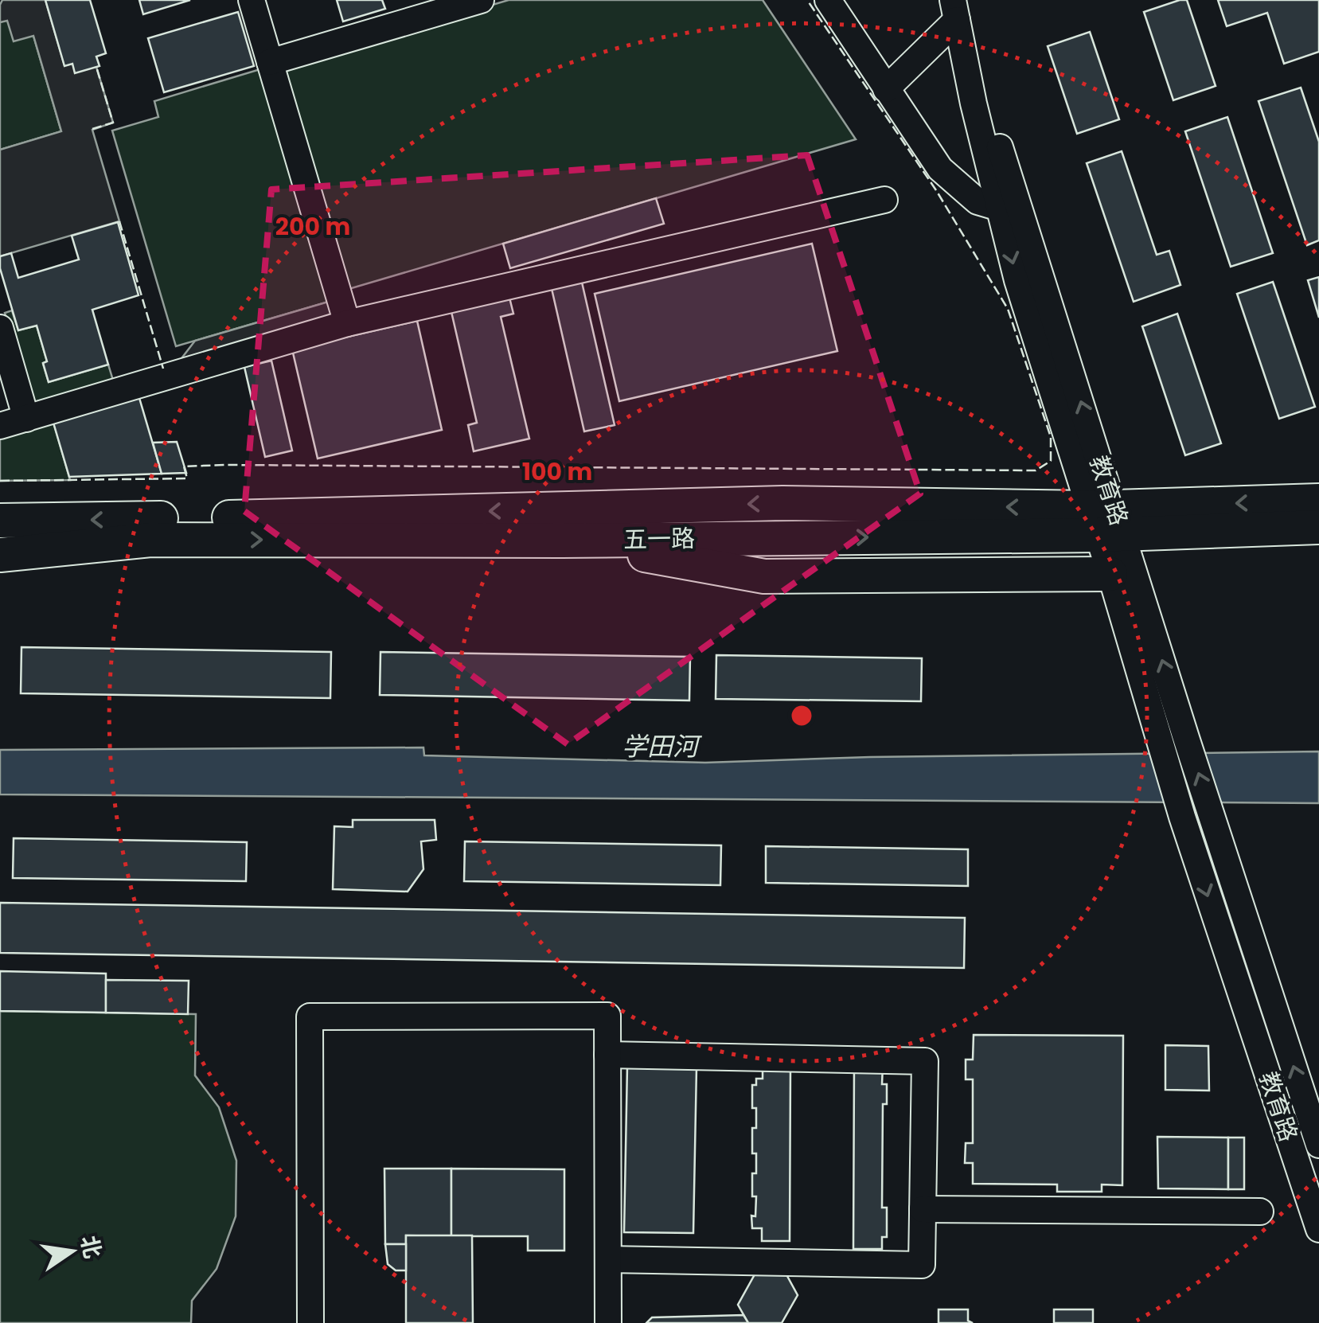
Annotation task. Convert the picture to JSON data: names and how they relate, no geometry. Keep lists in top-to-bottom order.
{
  "streets": {
    "main road": ["五一路"],
    "street": ["教育路"]
  },
  "crossings": [
    ["教育路", "五一路"]
  ],
  "water": ["学田河"],
  "north": "right",
  "rings": ["200 m", "100 m"]
}
